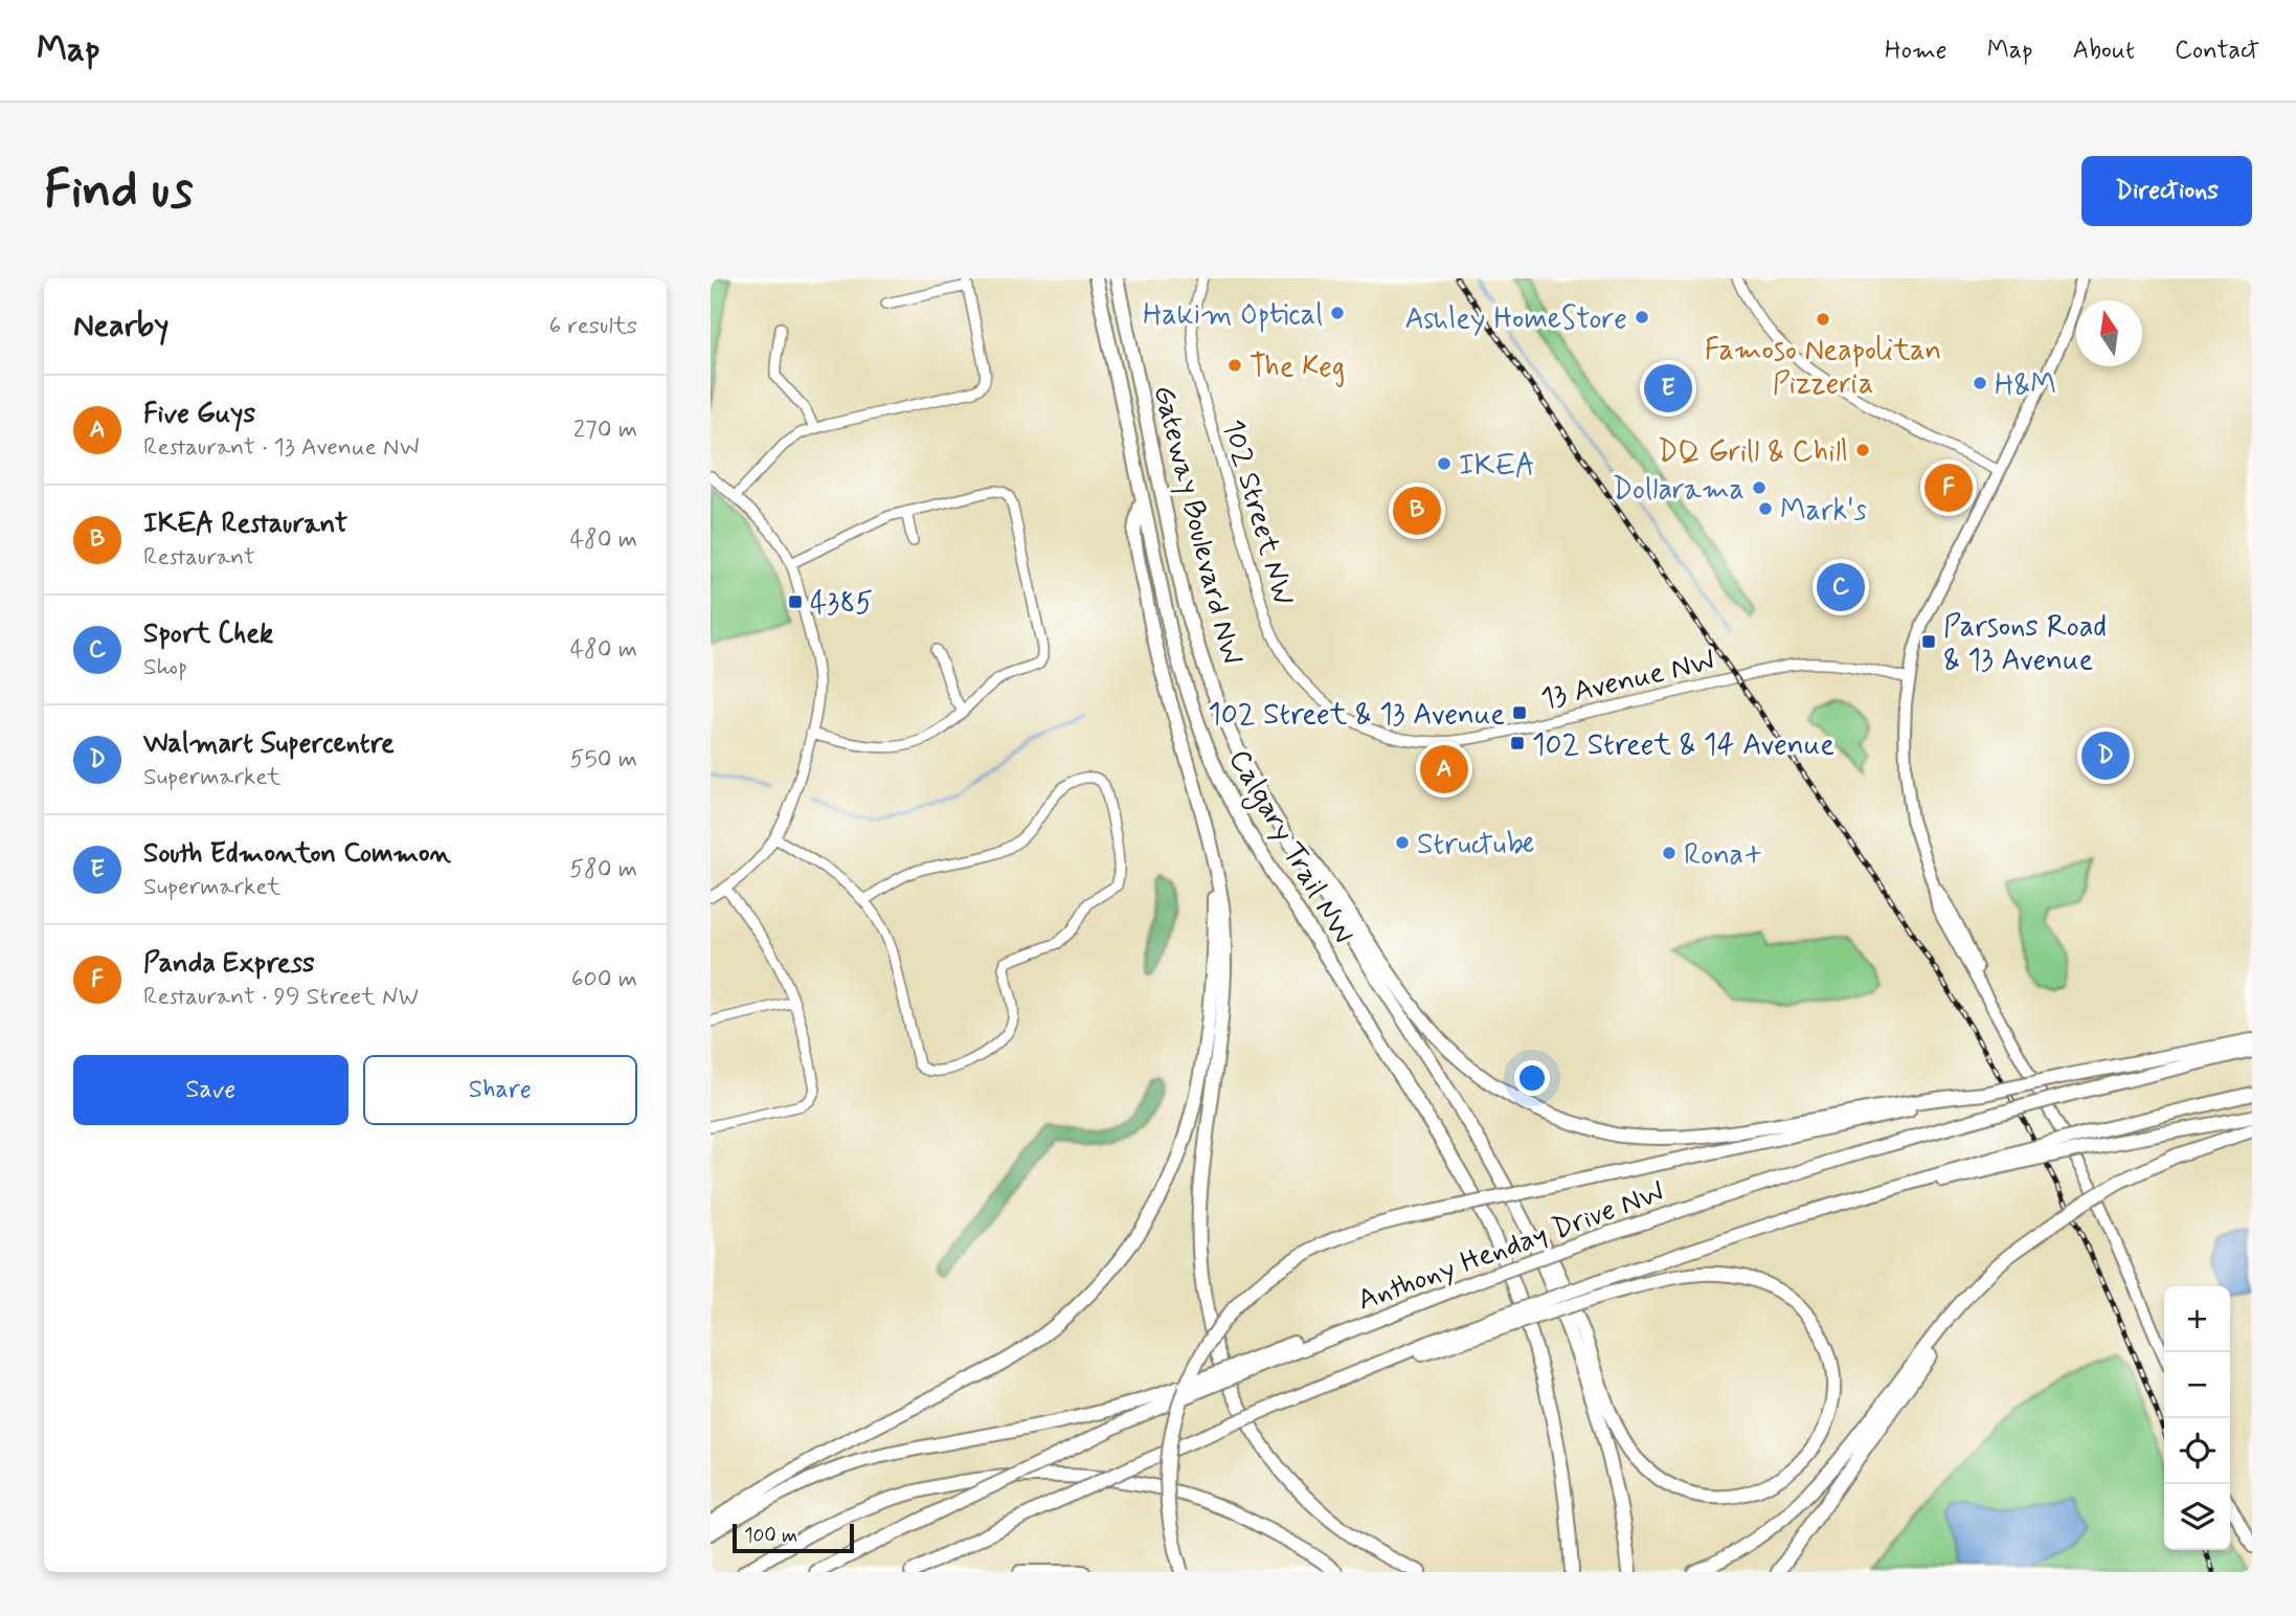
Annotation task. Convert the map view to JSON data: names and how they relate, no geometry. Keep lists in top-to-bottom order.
{
  "streets": {
    "highway": ["Gateway Boulevard NW", "Calgary Trail NW", "Anthony Henday Drive NW"],
    "street": ["102 Street NW", "13 Avenue NW"]
  },
  "crossings": [
    ["102 Street NW", "13 Avenue NW"]
  ],
  "places": {
    "other": [
      "Hakim Optical",
      "Ashley HomeStore",
      "Famoso Neapolitan Pizzeria",
      "The Keg",
      "H&M",
      "DQ Grill & Chill",
      "IKEA",
      "Dollarama",
      "Mark's",
      "Structube",
      "Rona+"
    ],
    "transit": [
      "4385",
      "Parsons Road & 13 Avenue",
      "102 Street & 13 Avenue",
      "102 Street & 14 Avenue"
    ]
  },
  "scale_bar": "100 m",
  "north": "top",
  "page": {
    "header": "Map",
    "nav": [
      "Home",
      "Map",
      "About",
      "Contact"
    ],
    "buttons": [
      "Directions",
      ["Save", "Share"]
    ],
    "title": "Find us",
    "heading": ["Nearby", "6 results"],
    "pins": [
      "E",
      "F",
      "B",
      "C",
      "D",
      "A"
    ],
    "list": [
      {
        "mark": "A",
        "name": "Five Guys",
        "note": "Restaurant · 13 Avenue NW",
        "value": "270 m"
      },
      {
        "mark": "B",
        "name": "IKEA Restaurant",
        "note": "Restaurant",
        "value": "480 m"
      },
      {
        "mark": "C",
        "name": "Sport Chek",
        "note": "Shop",
        "value": "480 m"
      },
      {
        "mark": "D",
        "name": "Walmart Supercentre",
        "note": "Supermarket",
        "value": "550 m"
      },
      {
        "mark": "E",
        "name": "South Edmonton Common",
        "note": "Supermarket",
        "value": "580 m"
      },
      {
        "mark": "F",
        "name": "Panda Express",
        "note": "Restaurant · 99 Street NW",
        "value": "600 m"
      }
    ],
    "map_buttons": ["+", "−"],
    "scale": "100 m"
  }
}
